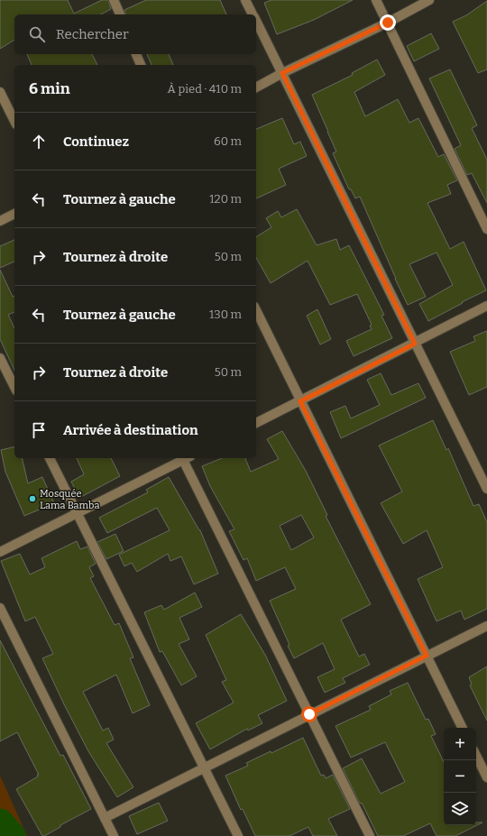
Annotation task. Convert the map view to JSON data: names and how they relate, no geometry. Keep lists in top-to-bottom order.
{
  "places": ["Mosquée Lama Bamba"],
  "page": {
    "search": "Rechercher",
    "heading": ["6 min", "À pied · 410 m"],
    "list": [
      ["Continuez", "60 m"],
      ["Tournez à gauche", "120 m"],
      ["Tournez à droite", "50 m"],
      ["Tournez à gauche", "130 m"],
      ["Tournez à droite", "50 m"],
      "Arrivée à destination"
    ],
    "map_buttons": ["+", "−"]
  }
}
